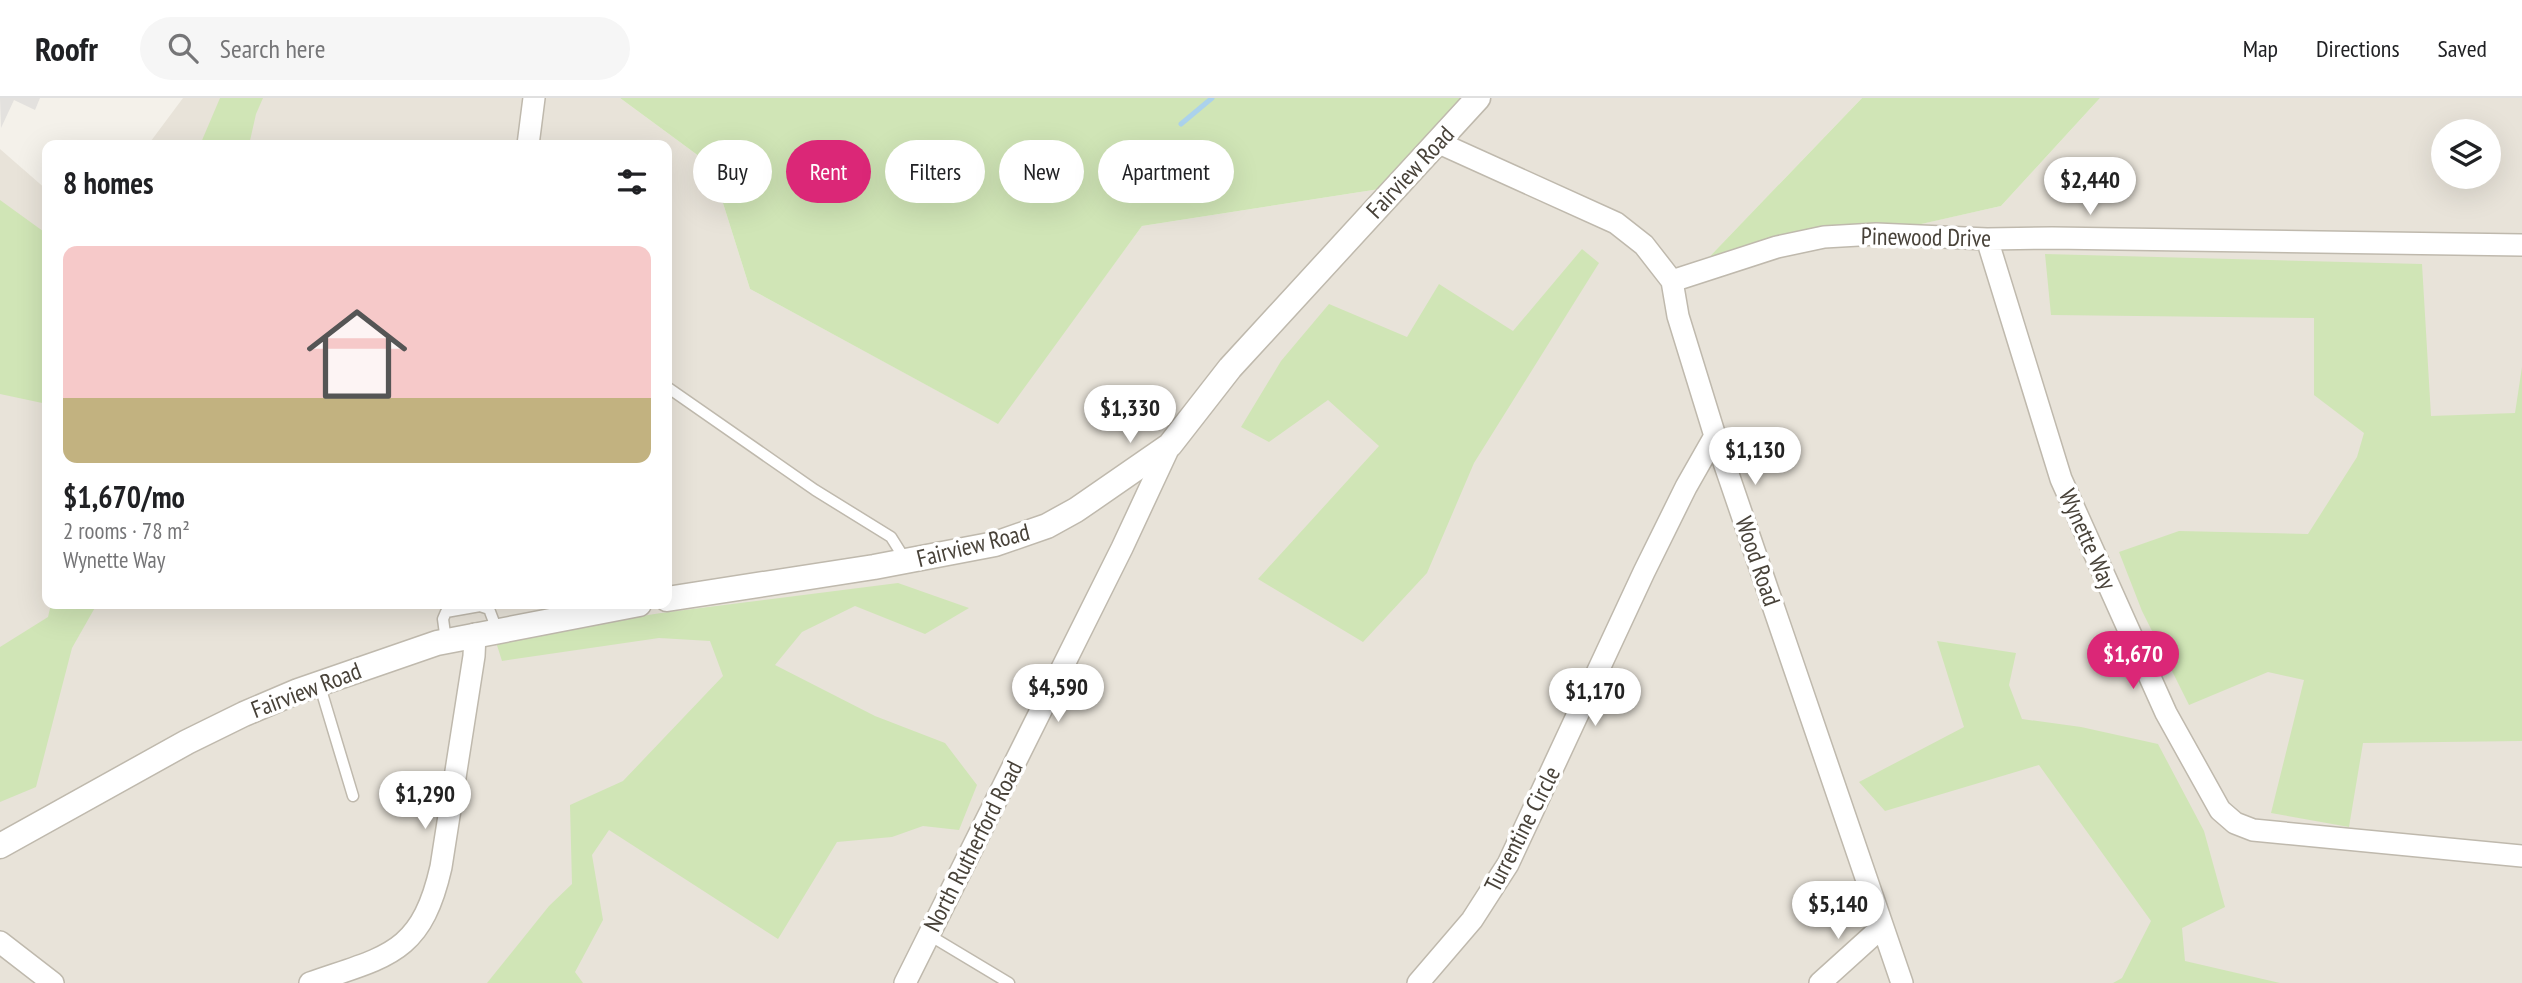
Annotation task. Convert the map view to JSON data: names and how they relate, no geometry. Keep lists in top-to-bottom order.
{
  "streets": {
    "street": [
      "Fairview Road",
      "Pinewood Drive",
      "Wynette Way",
      "Wood Road",
      "Turrentine Circle",
      "North Rutherford Road"
    ]
  },
  "crossings": [
    ["Fairview Road", "Wood Road"],
    ["Fairview Road", "North Rutherford Road"],
    ["Pinewood Drive", "Wynette Way"],
    ["Pinewood Drive", "Wood Road"],
    ["Wood Road", "Turrentine Circle"]
  ],
  "page": {
    "header": "Roofr",
    "search": "Search here",
    "nav": ["Map", "Directions", "Saved"],
    "chip": [
      "Buy",
      "Rent",
      "Filters",
      "New",
      "Apartment"
    ],
    "heading": "8 homes",
    "price": [
      "$2,440",
      "$1,330",
      "$1,130",
      "$1,670",
      "$4,590",
      "$1,170",
      "$1,290",
      "$5,140"
    ],
    "list": [
      {
        "name": "$1,670/mo",
        "note": "2 rooms · 78 m² · Wynette Way"
      }
    ]
  }
}
